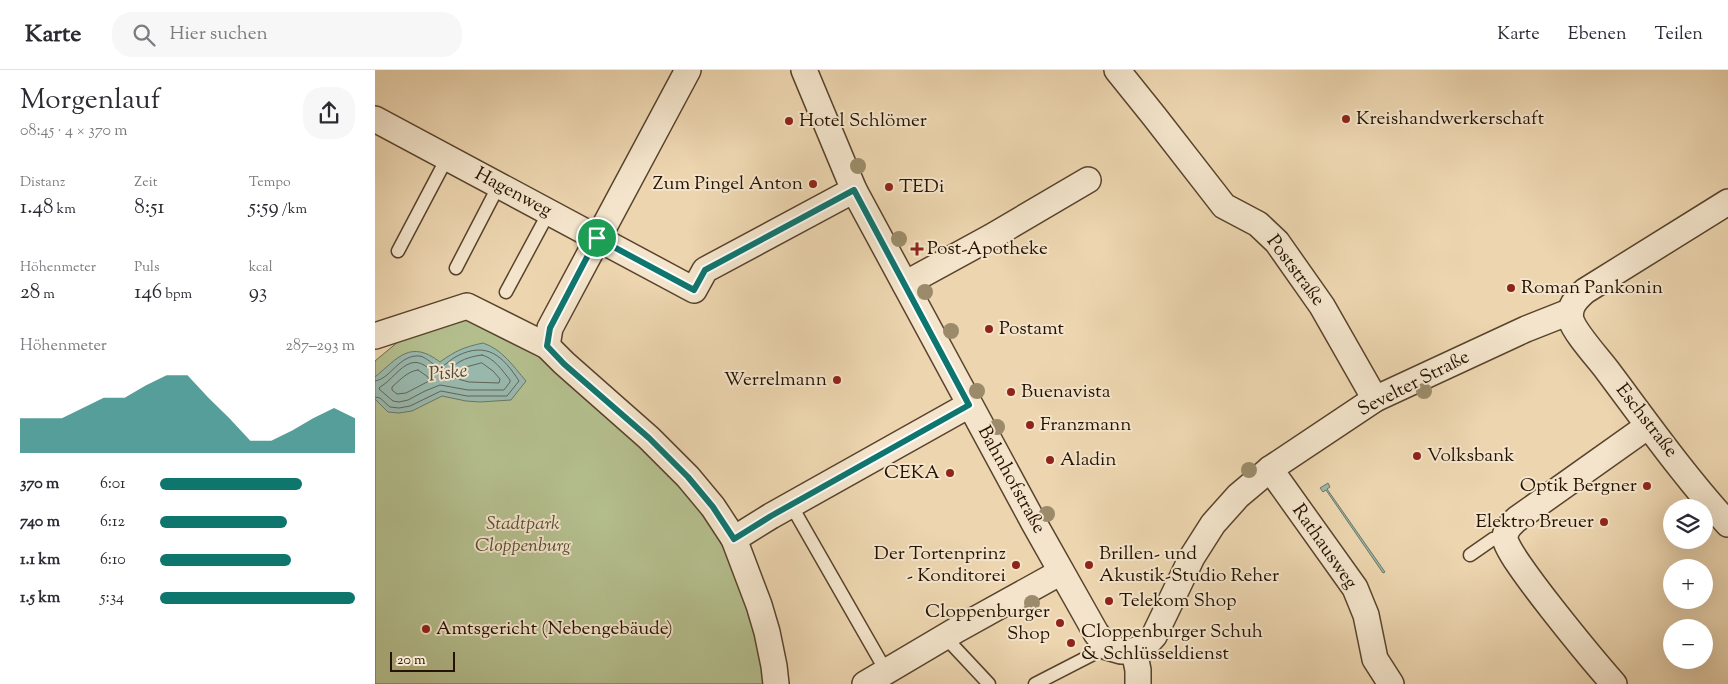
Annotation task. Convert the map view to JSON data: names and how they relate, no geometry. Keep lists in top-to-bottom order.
{
  "streets": {
    "street": [
      "Hagenweg",
      "Poststraße",
      "Sevelter Straße",
      "Eschstraße",
      "Bahnhofstraße",
      "Rathausweg"
    ]
  },
  "crossings": [
    ["Hagenweg", "Bahnhofstraße"],
    ["Poststraße", "Sevelter Straße"],
    ["Sevelter Straße", "Eschstraße"],
    ["Sevelter Straße", "Rathausweg"]
  ],
  "water": ["Piske"],
  "parks": ["Stadtpark Cloppenburg"],
  "places": {
    "other": [
      "Kreishandwerkerschaft",
      "Hotel Schlömer",
      "Zum Pingel Anton",
      "TEDi",
      "Roman Pankonin",
      "Postamt",
      "Werrelmann",
      "Buenavista",
      "Franzmann",
      "Volksbank",
      "Aladin",
      "CEKA",
      "Optik Bergner",
      "Elektro Breuer",
      "Der Tortenprinz - Konditorei",
      "Brillen- und Akustik-Studio Reher",
      "Telekom Shop",
      "Cloppenburger Shop",
      "Amtsgericht (Nebengebäude)",
      "Cloppenburger Schuh & Schlüsseldienst"
    ],
    "health": ["Post-Apotheke"]
  },
  "scale_bar": "20 m",
  "page": {
    "header": "Karte",
    "search": "Hier suchen",
    "nav": ["Karte", "Ebenen", "Teilen"],
    "heading": ["Morgenlauf", "08:45 · 4 × 370 m"],
    "stats": [
      ["Distanz", "1.48 km"],
      ["Zeit", "8:51"],
      ["Tempo", "5:59 /km"],
      ["Höhenmeter", "28 m"],
      ["Puls", "146 bpm"],
      ["kcal", "93"]
    ],
    "chart": ["Höhenmeter", "287–293 m"],
    "list": [
      {
        "name": "370 m",
        "note": "6:01"
      },
      {
        "name": "740 m",
        "note": "6:12"
      },
      {
        "name": "1.1 km",
        "note": "6:10"
      },
      {
        "name": "1.5 km",
        "note": "5:34"
      }
    ],
    "map_buttons": ["+", "−"],
    "scale": "20 m"
  }
}
